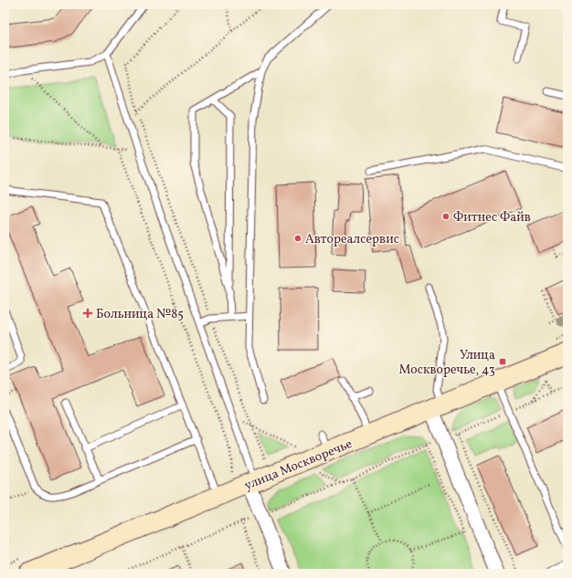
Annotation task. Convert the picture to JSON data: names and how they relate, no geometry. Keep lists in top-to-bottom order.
{
  "streets": {
    "main road": ["улица Москворечье"]
  },
  "places": {
    "other": ["Фитнес Файв", "Автореалсервис"],
    "health": ["Больница №85"],
    "transit": ["Улица Москворечье, 43"]
  }
}
